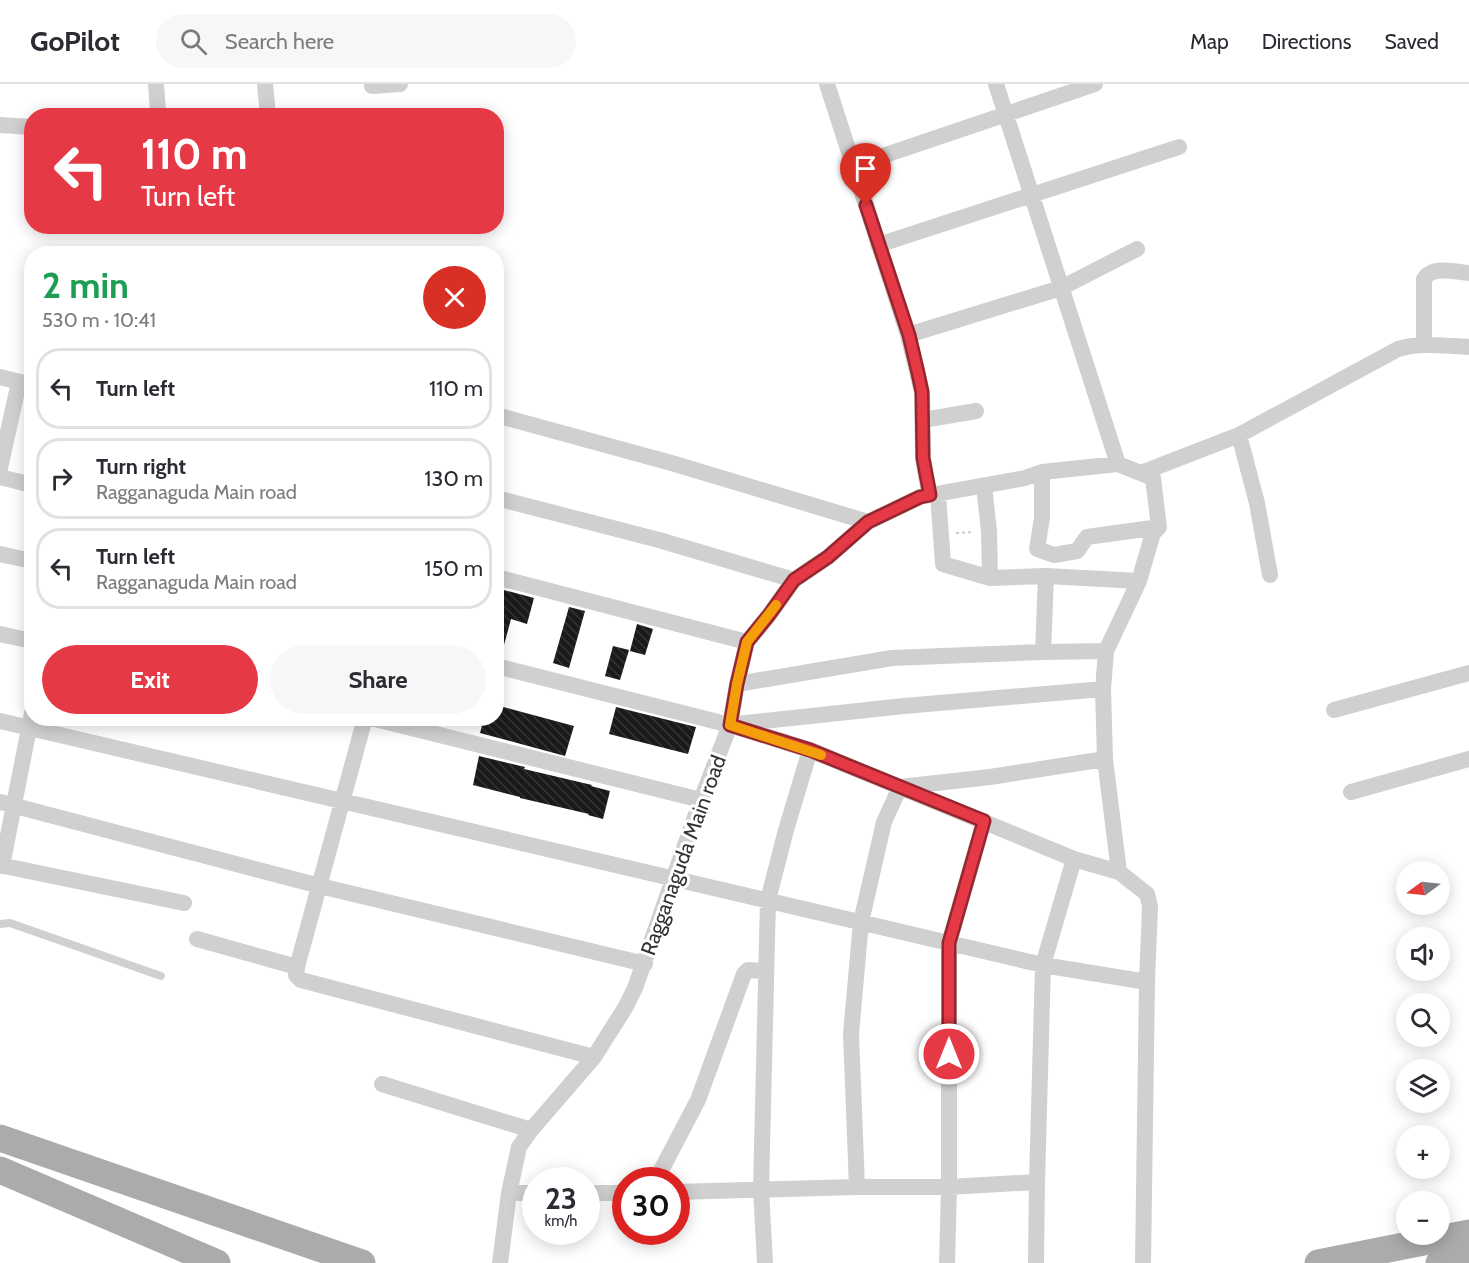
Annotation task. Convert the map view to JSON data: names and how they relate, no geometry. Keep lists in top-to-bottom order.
{
  "streets": {
    "street": ["Ragganaguda Main road"]
  },
  "north": "left",
  "page": {
    "header": "GoPilot",
    "search": "Search here",
    "nav": ["Map", "Directions", "Saved"],
    "turn": ["110 m", "Turn left"],
    "heading": ["2 min", "530 m · 10:41"],
    "list": [
      {
        "name": "Turn left",
        "value": "110 m"
      },
      {
        "name": "Turn right",
        "note": "Ragganaguda Main road",
        "value": "130 m"
      },
      {
        "name": "Turn left",
        "note": "Ragganaguda Main road",
        "value": "150 m"
      }
    ],
    "buttons": ["Exit", "Share"],
    "map_buttons": ["+", "−"],
    "speed": "23 km/h",
    "limit": "30"
  }
}
